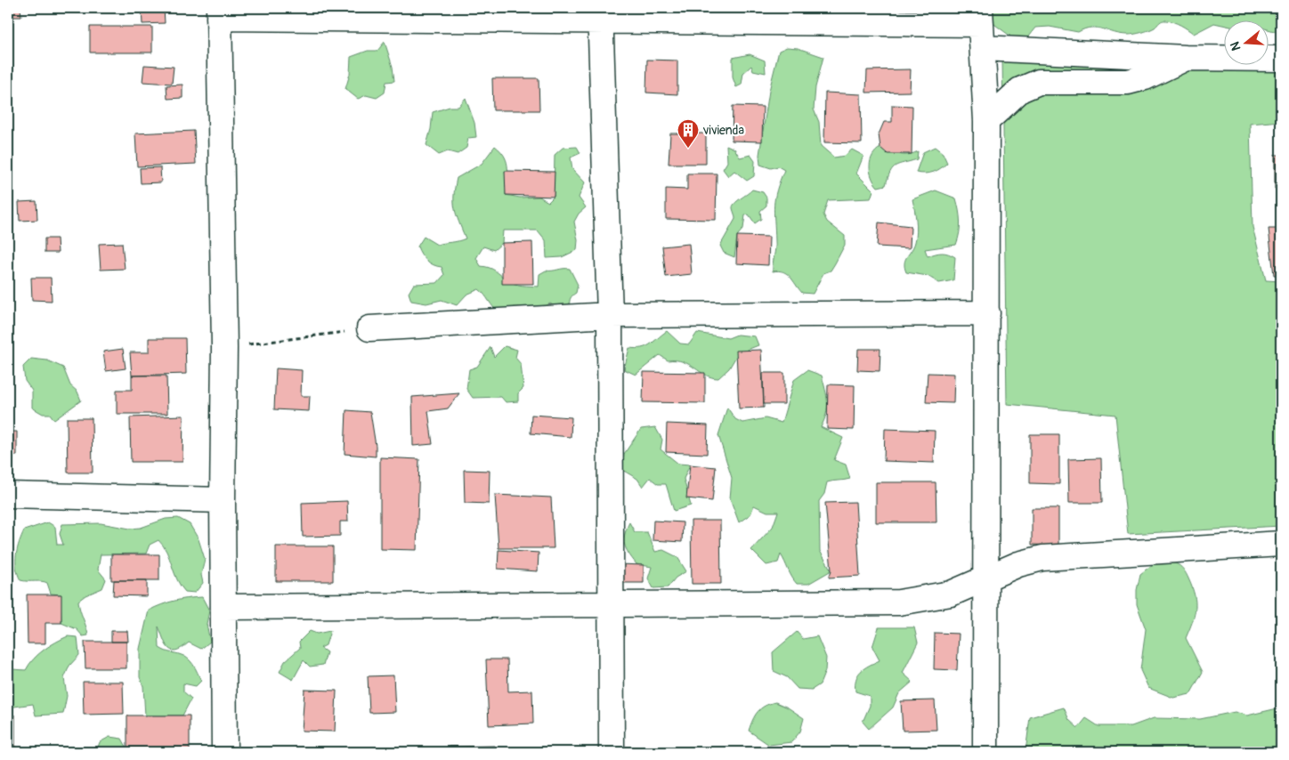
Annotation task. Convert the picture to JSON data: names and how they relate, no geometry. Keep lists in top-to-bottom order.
{
  "places": {
    "building": ["vivienda"]
  },
  "north": "left"
}
